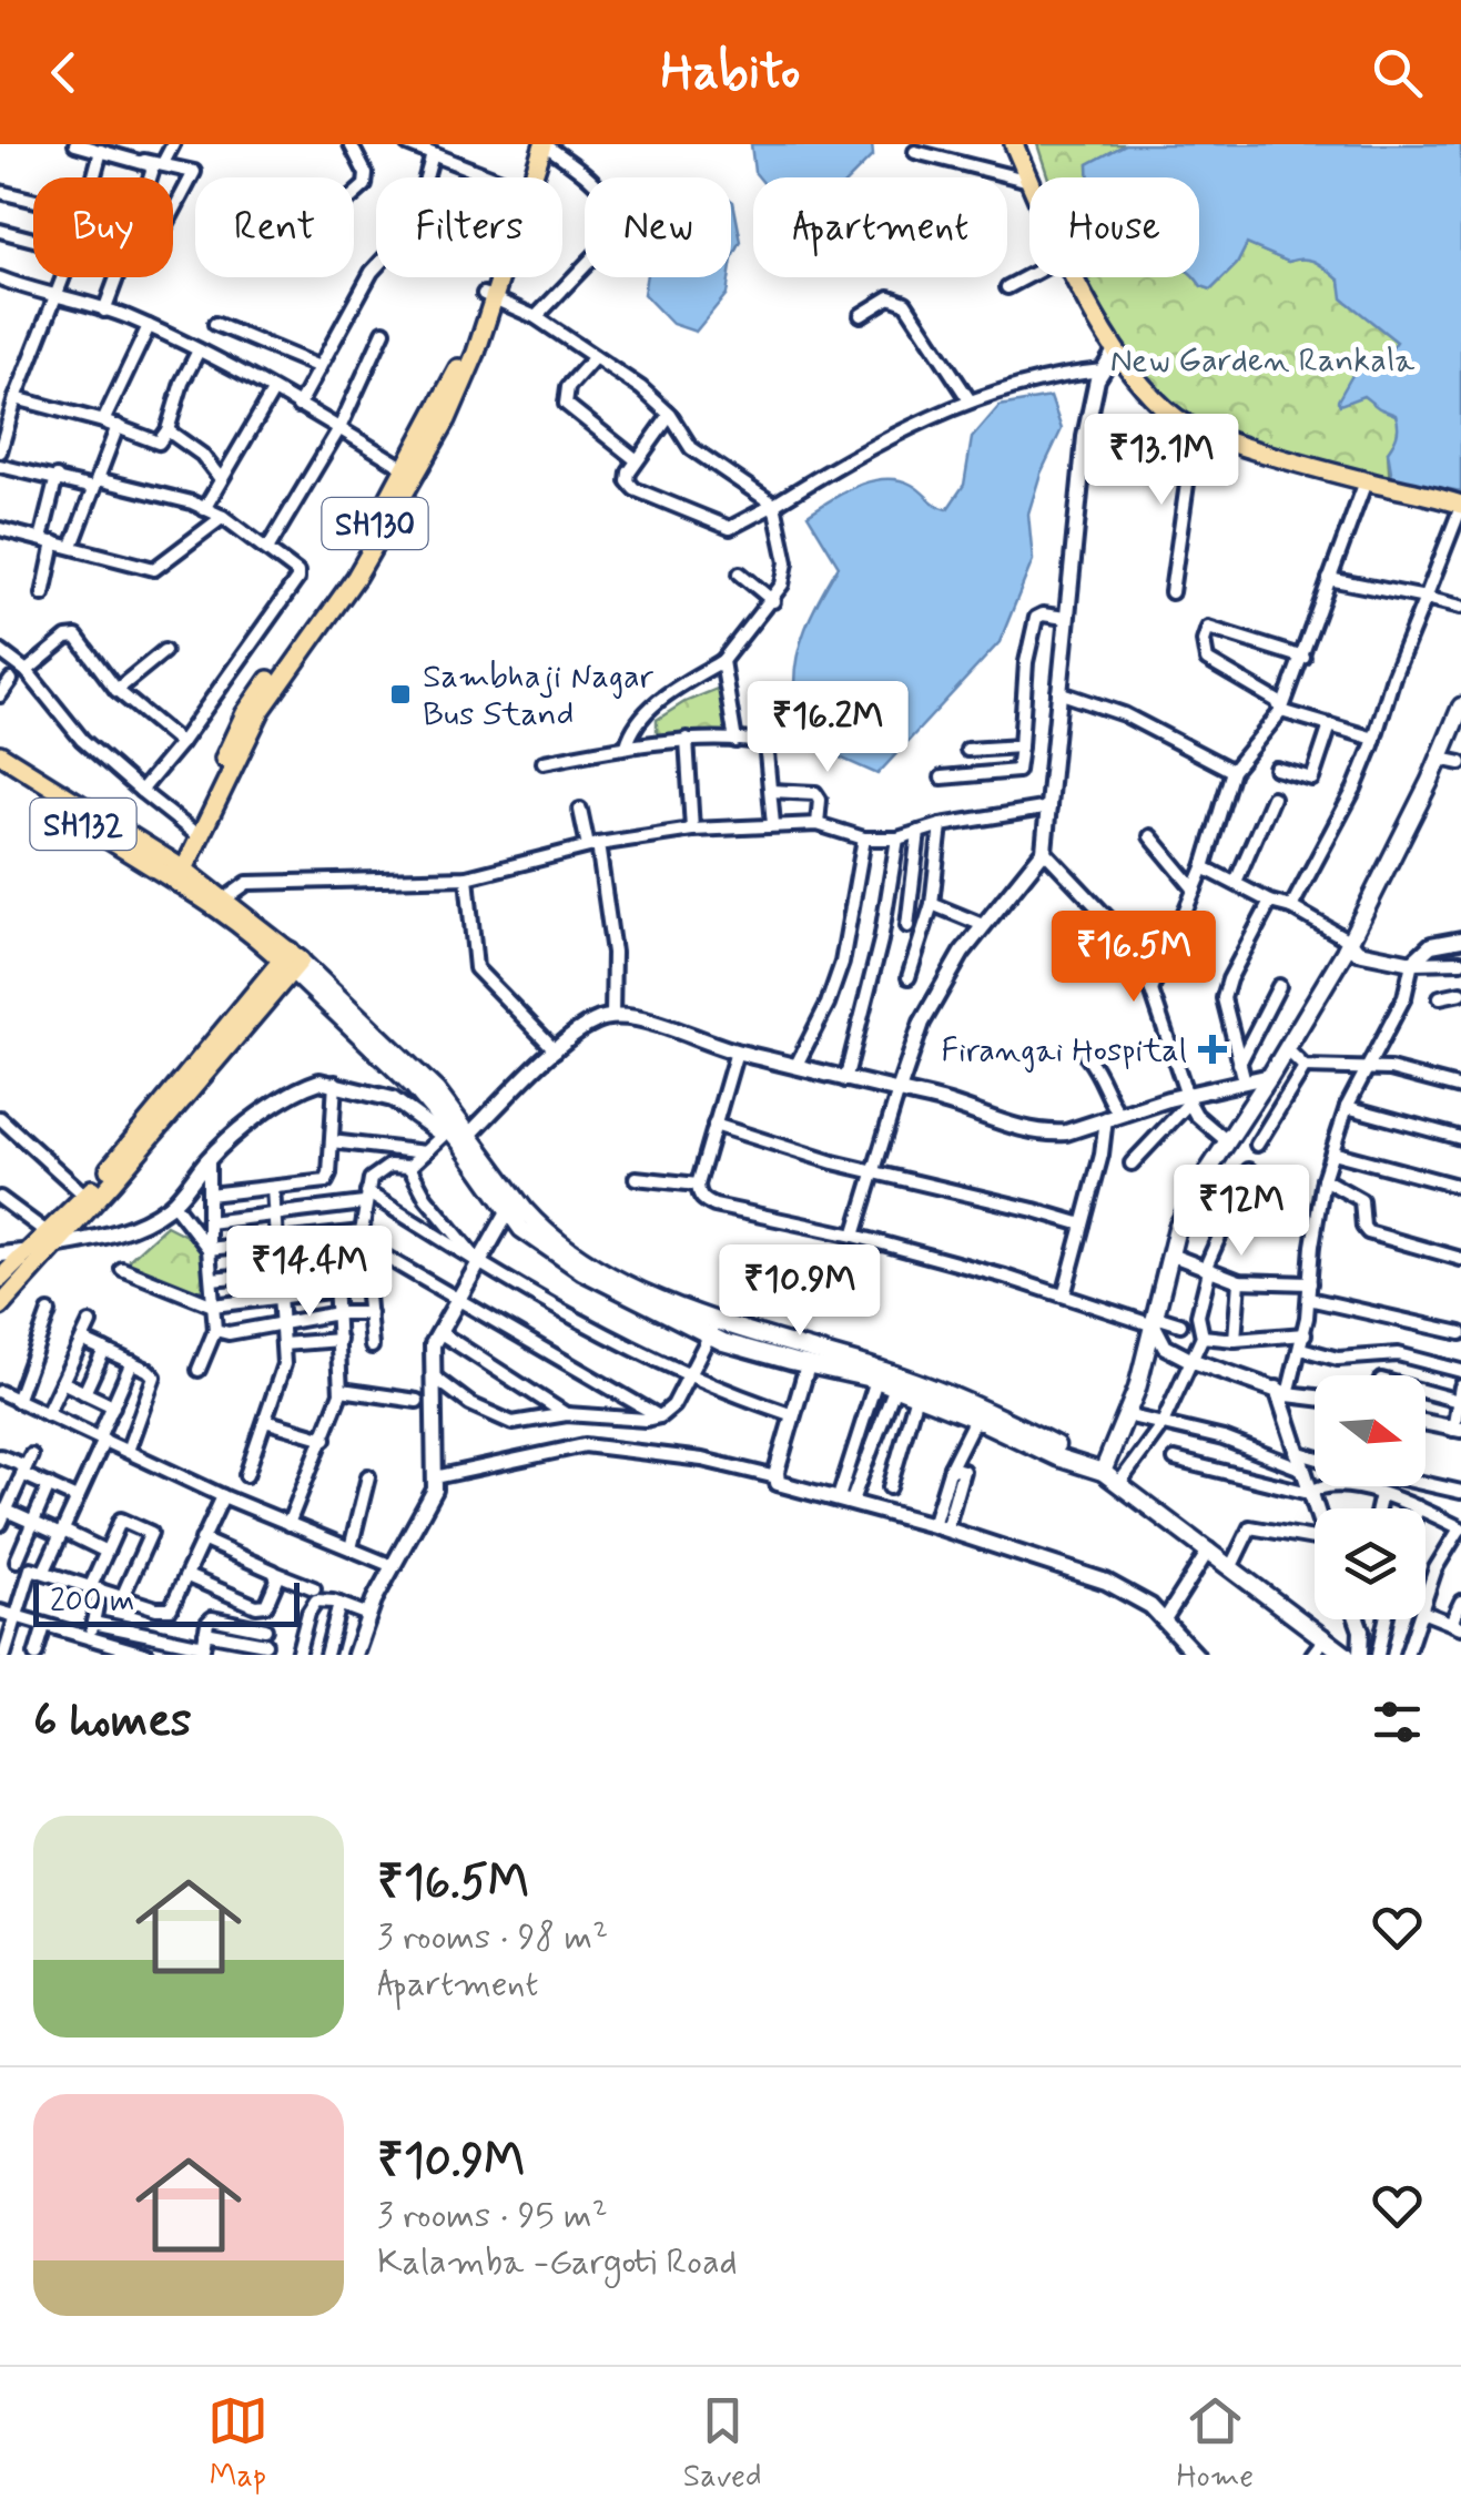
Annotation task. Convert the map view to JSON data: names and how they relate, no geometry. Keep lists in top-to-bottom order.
{
  "streets": {
    "main road": ["SH130", "SH132"]
  },
  "crossings": [
    ["SH130", "SH132"]
  ],
  "parks": ["New Garden Rankala"],
  "places": {
    "transit": ["Sambhaji Nagar Bus Stand"],
    "health": ["Firangai Hospital"]
  },
  "scale_bar": "200 m",
  "north": "right",
  "page": {
    "header": "Habito",
    "chip": [
      "Buy",
      "Rent",
      "Filters",
      "New",
      "Apartment",
      "House"
    ],
    "price": [
      "₹13.1M",
      "₹16.2M",
      "₹16.5M",
      "₹12M",
      "₹14.4M",
      "₹10.9M"
    ],
    "scale": "200 m",
    "heading": "6 homes",
    "list": [
      {
        "name": "₹16.5M",
        "note": "3 rooms · 98 m² · Apartment"
      },
      {
        "name": "₹10.9M",
        "note": "3 rooms · 95 m² · Kalamba -Gargoti Road"
      }
    ],
    "tabs": ["Map", "Saved", "Home"]
  }
}
